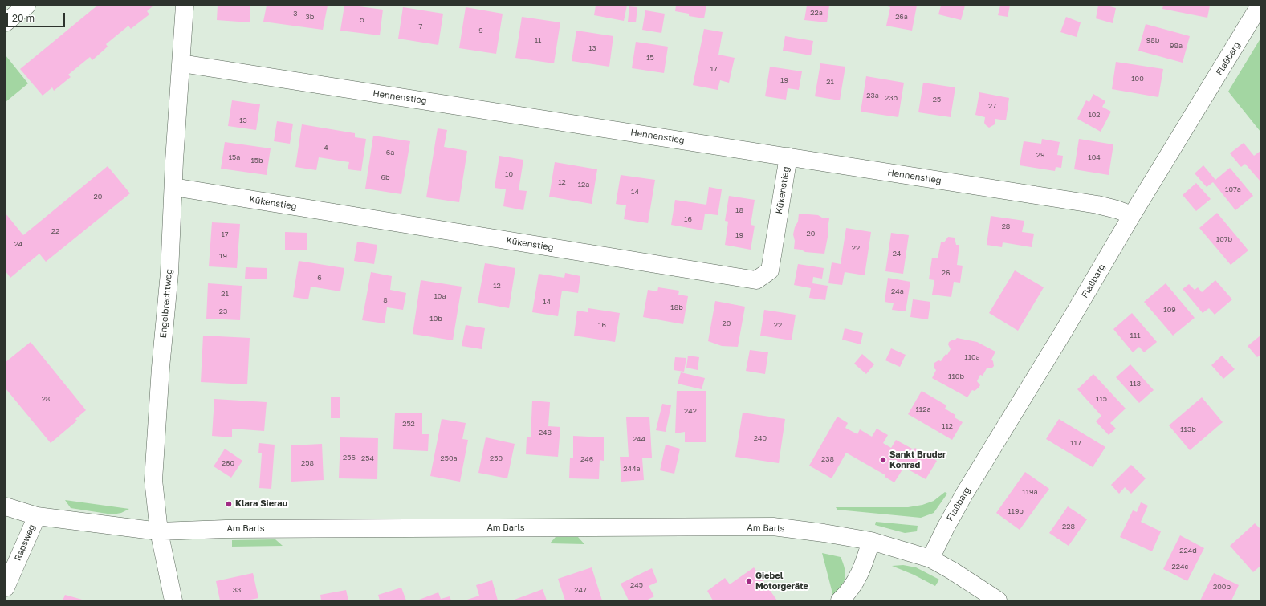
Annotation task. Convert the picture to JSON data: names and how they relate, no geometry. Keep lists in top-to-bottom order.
{
  "streets": {
    "street": [
      "Flaßbarg",
      "Hennenstieg",
      "Kükenstieg",
      "Engelbrechtweg",
      "Am Barls",
      "Rapsweg"
    ]
  },
  "crossings": [
    ["Flaßbarg", "Hennenstieg"],
    ["Flaßbarg", "Am Barls"],
    ["Hennenstieg", "Kükenstieg"],
    ["Hennenstieg", "Engelbrechtweg"],
    ["Kükenstieg", "Engelbrechtweg"],
    ["Engelbrechtweg", "Am Barls"],
    ["Am Barls", "Rapsweg"]
  ],
  "places": ["Sankt Bruder Konrad", "Klara Sierau", "Giebel Motorgeräte"],
  "house_numbers": [
    "22a",
    "3",
    "3b",
    "26a",
    "5",
    "7",
    "9",
    "11",
    "98b",
    "98a",
    "13",
    "15",
    "17",
    "100",
    "19",
    "21",
    "23a",
    "23b",
    "25",
    "27",
    "102",
    "13",
    "4",
    "6a",
    "29",
    "15a",
    "104",
    "15b",
    "10",
    "6b",
    "12",
    "12a",
    "107a",
    "14",
    "20",
    "18",
    "16",
    "28",
    "22",
    "20",
    "17",
    "19",
    "107b",
    "24",
    "22",
    "24",
    "19",
    "26",
    "6",
    "12",
    "24a",
    "21",
    "10a",
    "8",
    "14",
    "18b",
    "109",
    "23",
    "10b",
    "20",
    "16",
    "22",
    "111",
    "110a",
    "110b",
    "113",
    "28",
    "115",
    "112a",
    "242",
    "252",
    "112",
    "113b",
    "248",
    "240",
    "244",
    "117",
    "256",
    "254",
    "250a",
    "250",
    "246",
    "238",
    "260",
    "258",
    "244a",
    "119a",
    "119b",
    "228",
    "224d",
    "224c",
    "245",
    "200b",
    "33",
    "247"
  ],
  "scale_bar": "20 m"
}
